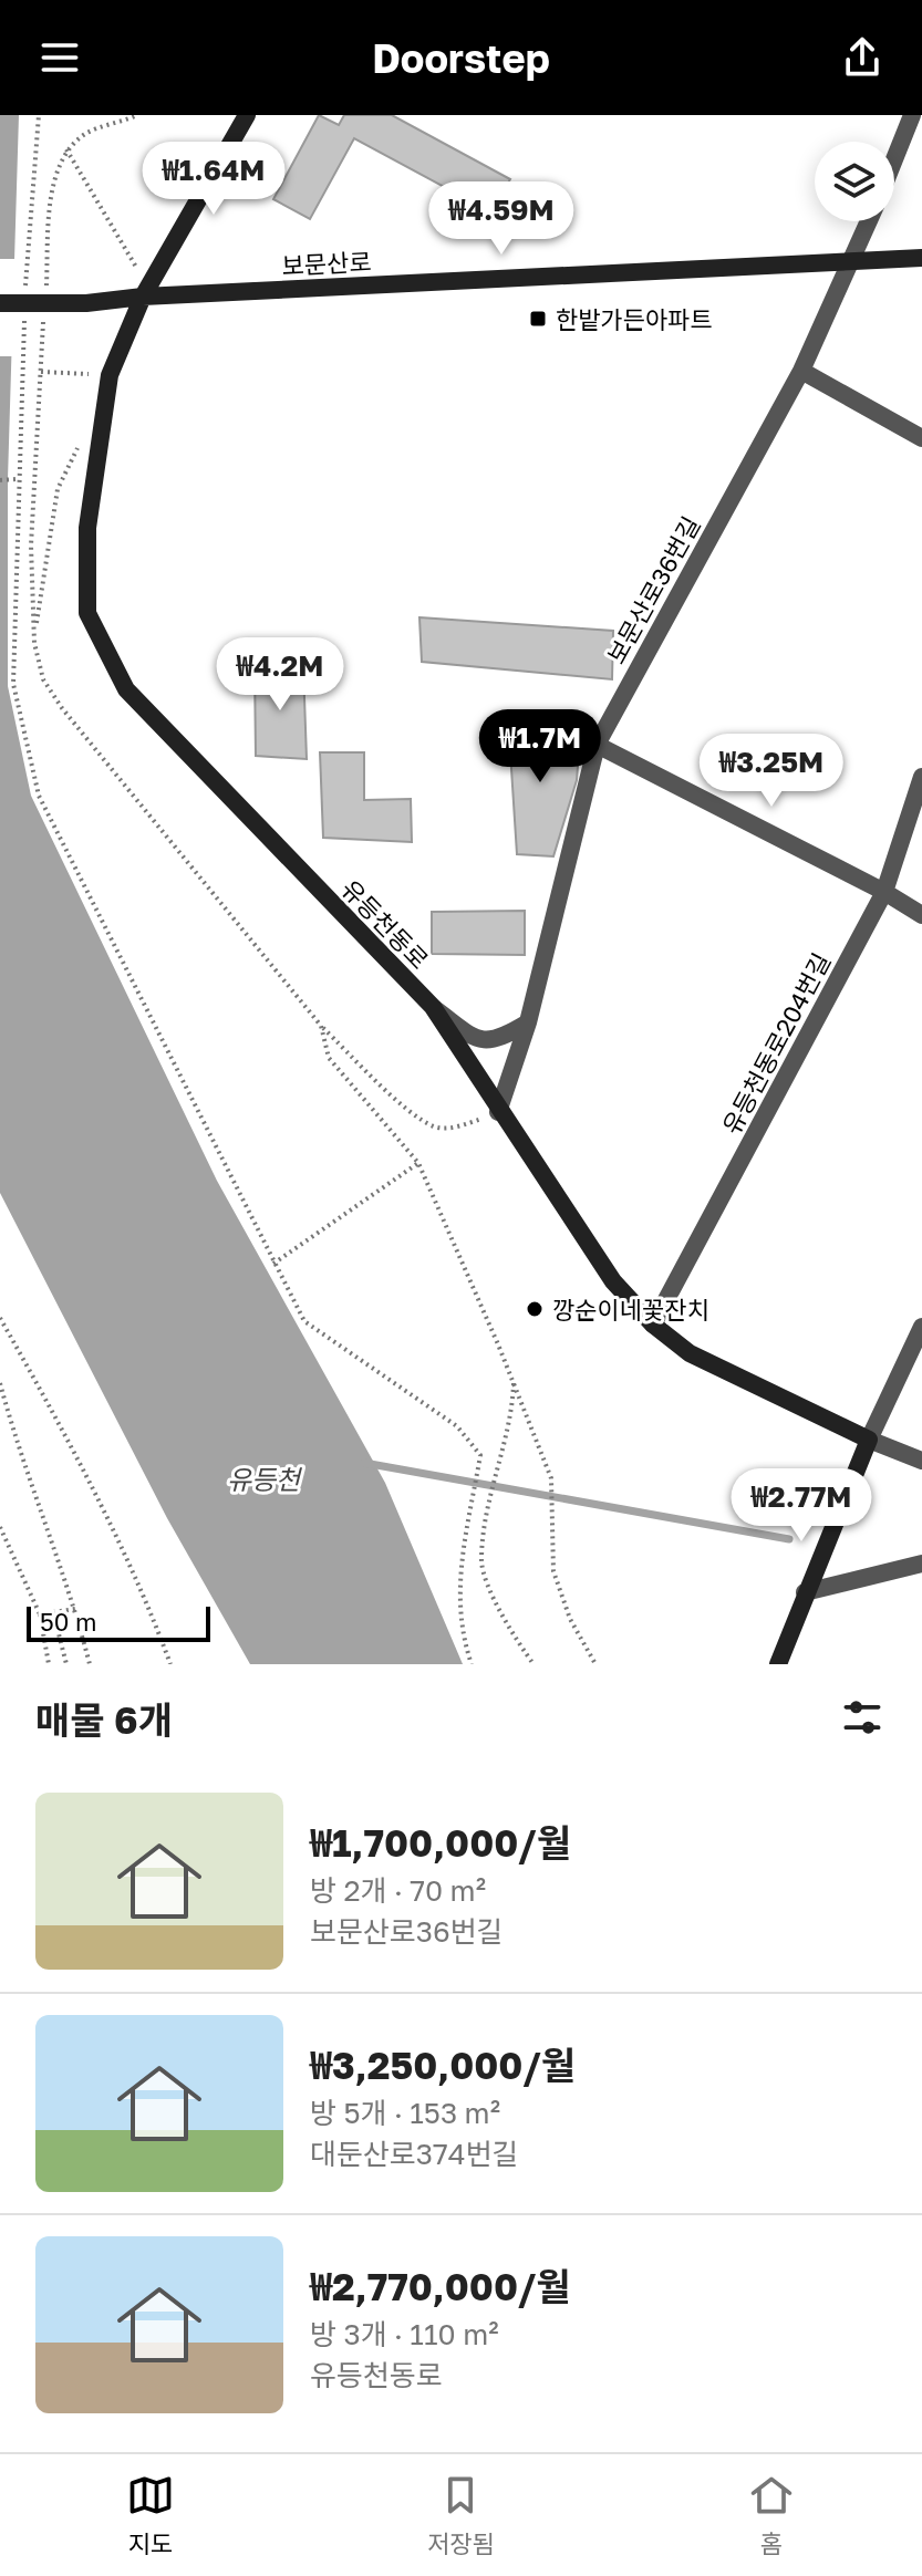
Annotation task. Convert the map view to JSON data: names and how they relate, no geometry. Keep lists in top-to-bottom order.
{
  "streets": {
    "main road": ["보문산로", "유등천동로"],
    "street": ["보문산로36번길", "유등천동로204번길"]
  },
  "crossings": [
    ["보문산로", "보문산로36번길"],
    ["보문산로", "유등천동로"],
    ["보문산로36번길", "유등천동로"],
    ["유등천동로", "유등천동로204번길"]
  ],
  "water": ["유등천"],
  "places": {
    "transit": ["한밭가든아파트"],
    "other": ["깡순이네꽃잔치"]
  },
  "scale_bar": "50 m",
  "page": {
    "header": "Doorstep",
    "price": [
      "₩1.64M",
      "₩4.59M",
      "₩4.2M",
      "₩1.7M",
      "₩3.25M",
      "₩2.77M"
    ],
    "scale": "50 m",
    "heading": "매물 6개",
    "list": [
      {
        "name": "₩1,700,000/월",
        "note": "방 2개 · 70 m² · 보문산로36번길"
      },
      {
        "name": "₩3,250,000/월",
        "note": "방 5개 · 153 m² · 대둔산로374번길"
      },
      {
        "name": "₩2,770,000/월",
        "note": "방 3개 · 110 m² · 유등천동로"
      }
    ],
    "tabs": ["지도", "저장됨", "홈"]
  }
}
